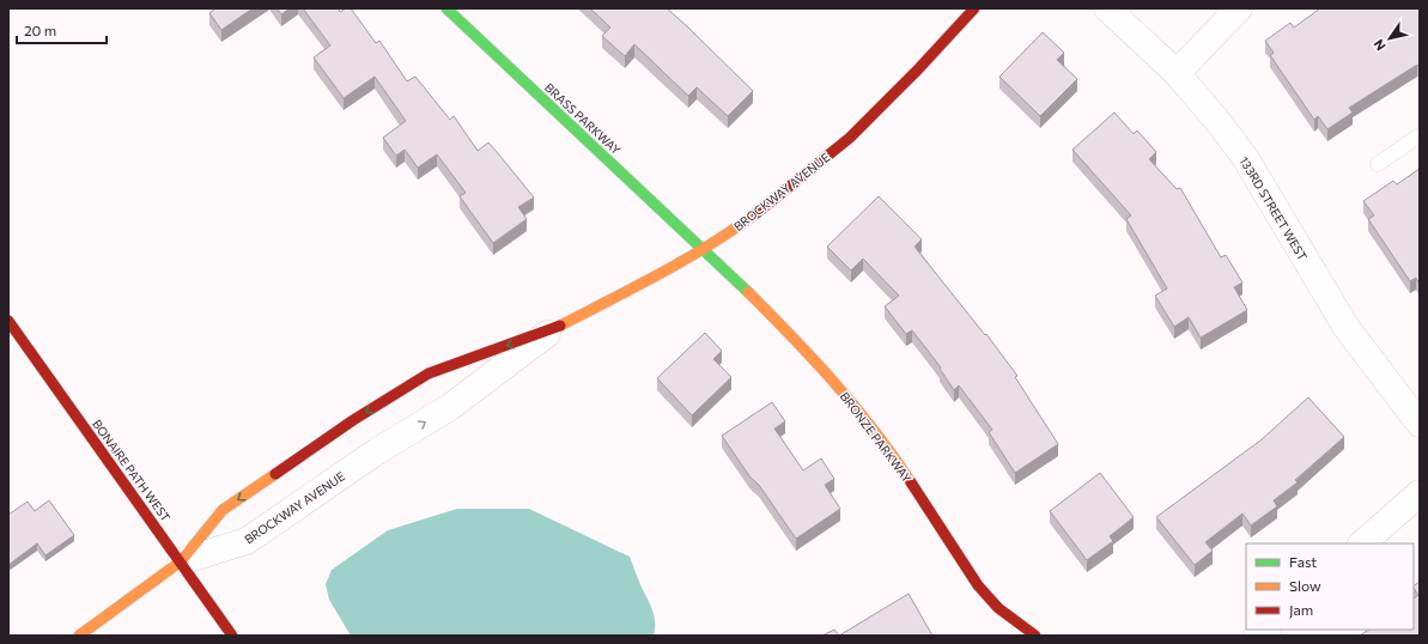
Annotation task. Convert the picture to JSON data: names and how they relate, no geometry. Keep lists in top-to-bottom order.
{
  "streets": {
    "street": [
      "BRASS PARKWAY",
      "BROCKWAY AVENUE",
      "133RD STREET WEST",
      "BRONZE PARKWAY",
      "BONAIRE PATH WEST"
    ]
  },
  "crossings": [
    ["BRASS PARKWAY", "BROCKWAY AVENUE"],
    ["BRASS PARKWAY", "BRONZE PARKWAY"],
    ["BROCKWAY AVENUE", "BRONZE PARKWAY"],
    ["BROCKWAY AVENUE", "BONAIRE PATH WEST"]
  ],
  "legend": ["Fast", "Slow", "Jam"],
  "scale_bar": "20 m",
  "north": "bottom left"
}
